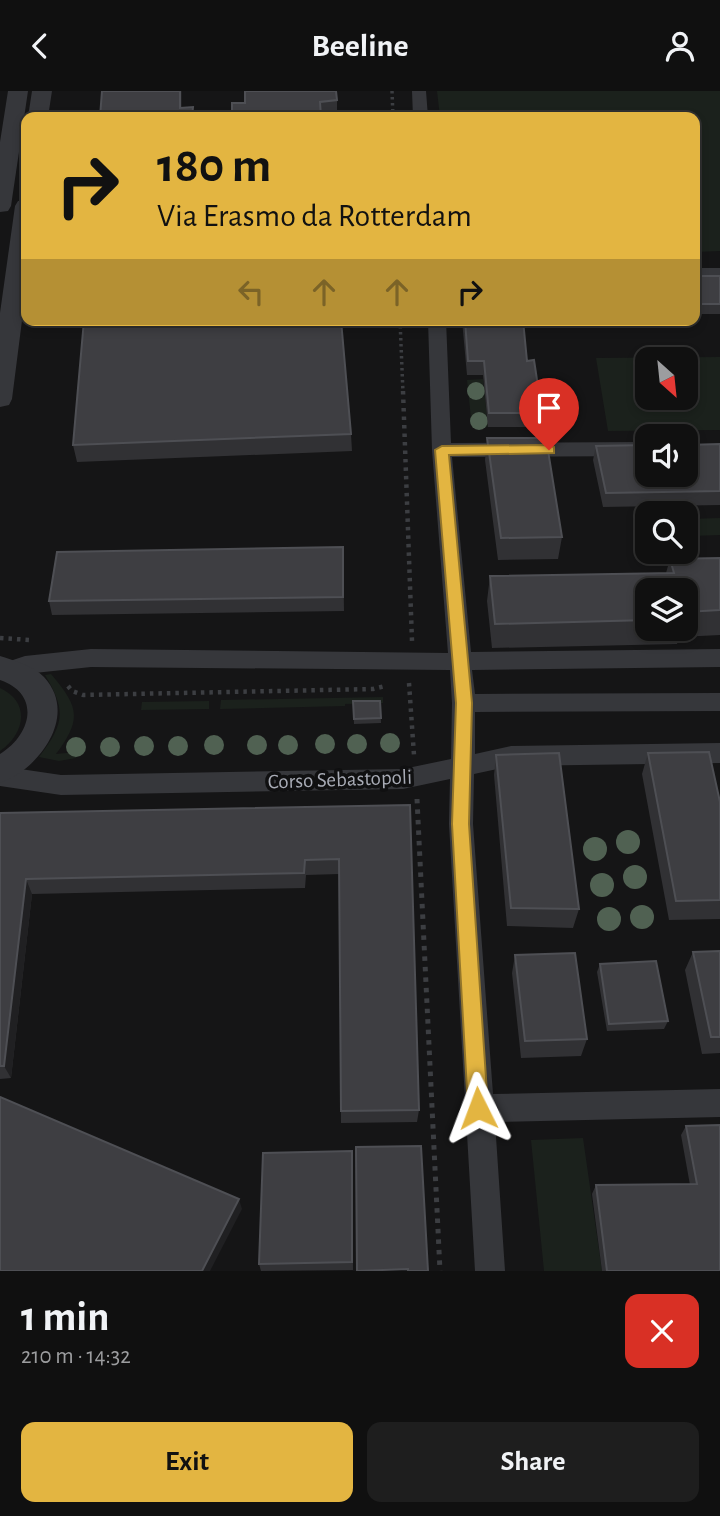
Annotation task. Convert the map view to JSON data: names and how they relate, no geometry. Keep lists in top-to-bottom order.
{
  "streets": {
    "street": ["Corso Sebastopoli"]
  },
  "north": "bottom right",
  "page": {
    "header": "Beeline",
    "turn": ["180 m", "Via Erasmo da Rotterdam"],
    "heading": ["1 min", "210 m · 14:32"],
    "buttons": ["Exit", "Share"]
  }
}
